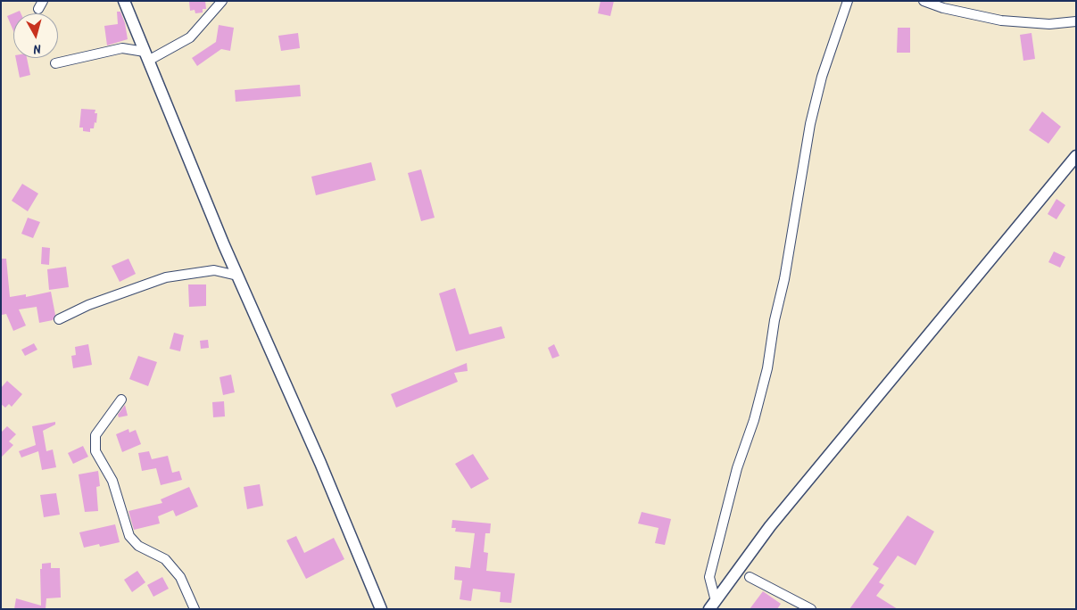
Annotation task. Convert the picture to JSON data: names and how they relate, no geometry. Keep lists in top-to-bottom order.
{
  "north": "bottom"
}
